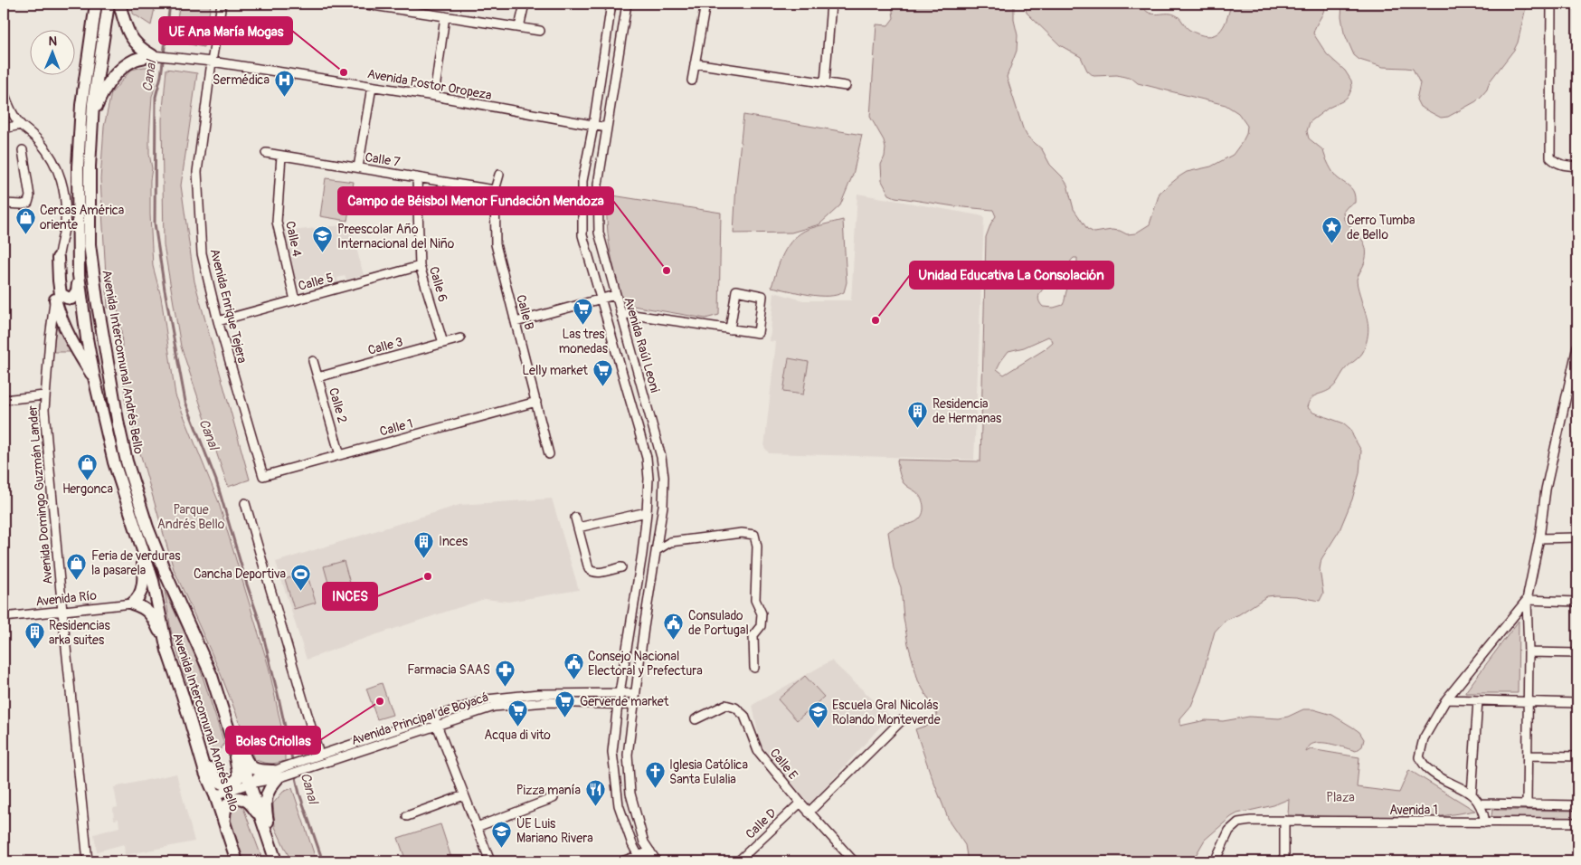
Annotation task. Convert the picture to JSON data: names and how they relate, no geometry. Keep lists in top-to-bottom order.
{
  "streets": {
    "main road": ["Avenida Intercomunal Andrés Bello"],
    "street": [
      "Avenida Postor Oropeza",
      "Calle 7",
      "Calle 4",
      "Calle 5",
      "Calle 6",
      "Avenida Enrique Tejera",
      "Calle B",
      "Avenida Raúl Leoni",
      "Calle 3",
      "Calle 2",
      "Calle 1",
      "Avenida Domingo Guzmán Lander",
      "Avenida Río",
      "Avenida Principal de Boyacá",
      "Calle E",
      "Avenida 1",
      "Calle D"
    ]
  },
  "crossings": [
    ["Avenida Postor Oropeza", "Avenida Enrique Tejera"],
    ["Avenida Postor Oropeza", "Avenida Raúl Leoni"],
    ["Calle 7", "Calle 4"],
    ["Calle 7", "Calle 6"],
    ["Calle 7", "Calle B"],
    ["Calle 4", "Calle 5"],
    ["Calle 5", "Calle 6"],
    ["Calle 5", "Avenida Enrique Tejera"],
    ["Calle 6", "Calle 3"],
    ["Avenida Enrique Tejera", "Calle 1"],
    ["Calle B", "Calle 1"],
    ["Avenida Raúl Leoni", "Avenida Principal de Boyacá"],
    ["Calle 3", "Calle 2"],
    ["Calle 2", "Calle 1"],
    ["Avenida Domingo Guzmán Lander", "Avenida Río"],
    ["Calle E", "Calle D"]
  ],
  "water": ["Canal"],
  "parks": ["Parque Andrés Bello", "Plaza"],
  "places": {
    "other": [
      "UE Ana María Mogas",
      "Campo de Béisbol Menor Fundación Mendoza",
      "Unidad Educativa La Consolación",
      "INCES",
      "Bolas Criollas"
    ],
    "hospital": ["Sermédica"],
    "shop": ["Cercas América oriente", "Hergonca", "Feria de verduras la pasarela"],
    "place": ["Cerro Tumba de Bello"],
    "school or university": ["Preescolar Año Internacional del Niño", "Escuela Gral Nicolás Rolando Monteverde", "UE Luis Mariano Rivera"],
    "supermarket": [
      "Las tres monedas",
      "Lelly market",
      "Gerverde market",
      "Acqua di vito"
    ],
    "building": ["Residencia de Hermanas", "Inces", "Residencias arka suites"],
    "sports": ["Cancha Deportiva"],
    "public building": ["Consulado de Portugal", "Consejo Nacional Electoral y Prefectura"],
    "pharmacy": ["Farmacia SAAS"],
    "church": ["Iglesia Católica Santa Eulalia"],
    "restaurant": ["Pizza manía"]
  },
  "north": "top"
}
